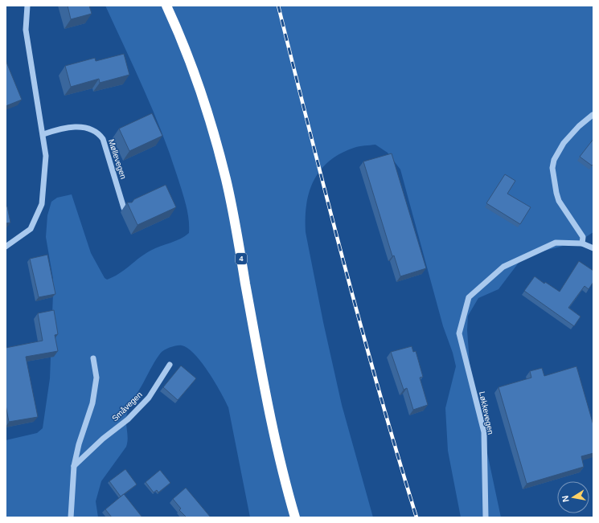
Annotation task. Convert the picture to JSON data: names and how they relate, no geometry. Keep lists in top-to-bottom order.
{
  "streets": {
    "highway": ["4"],
    "street": ["Møllevegen", "Småvegen", "Løkkevegen"]
  },
  "north": "left"
}
